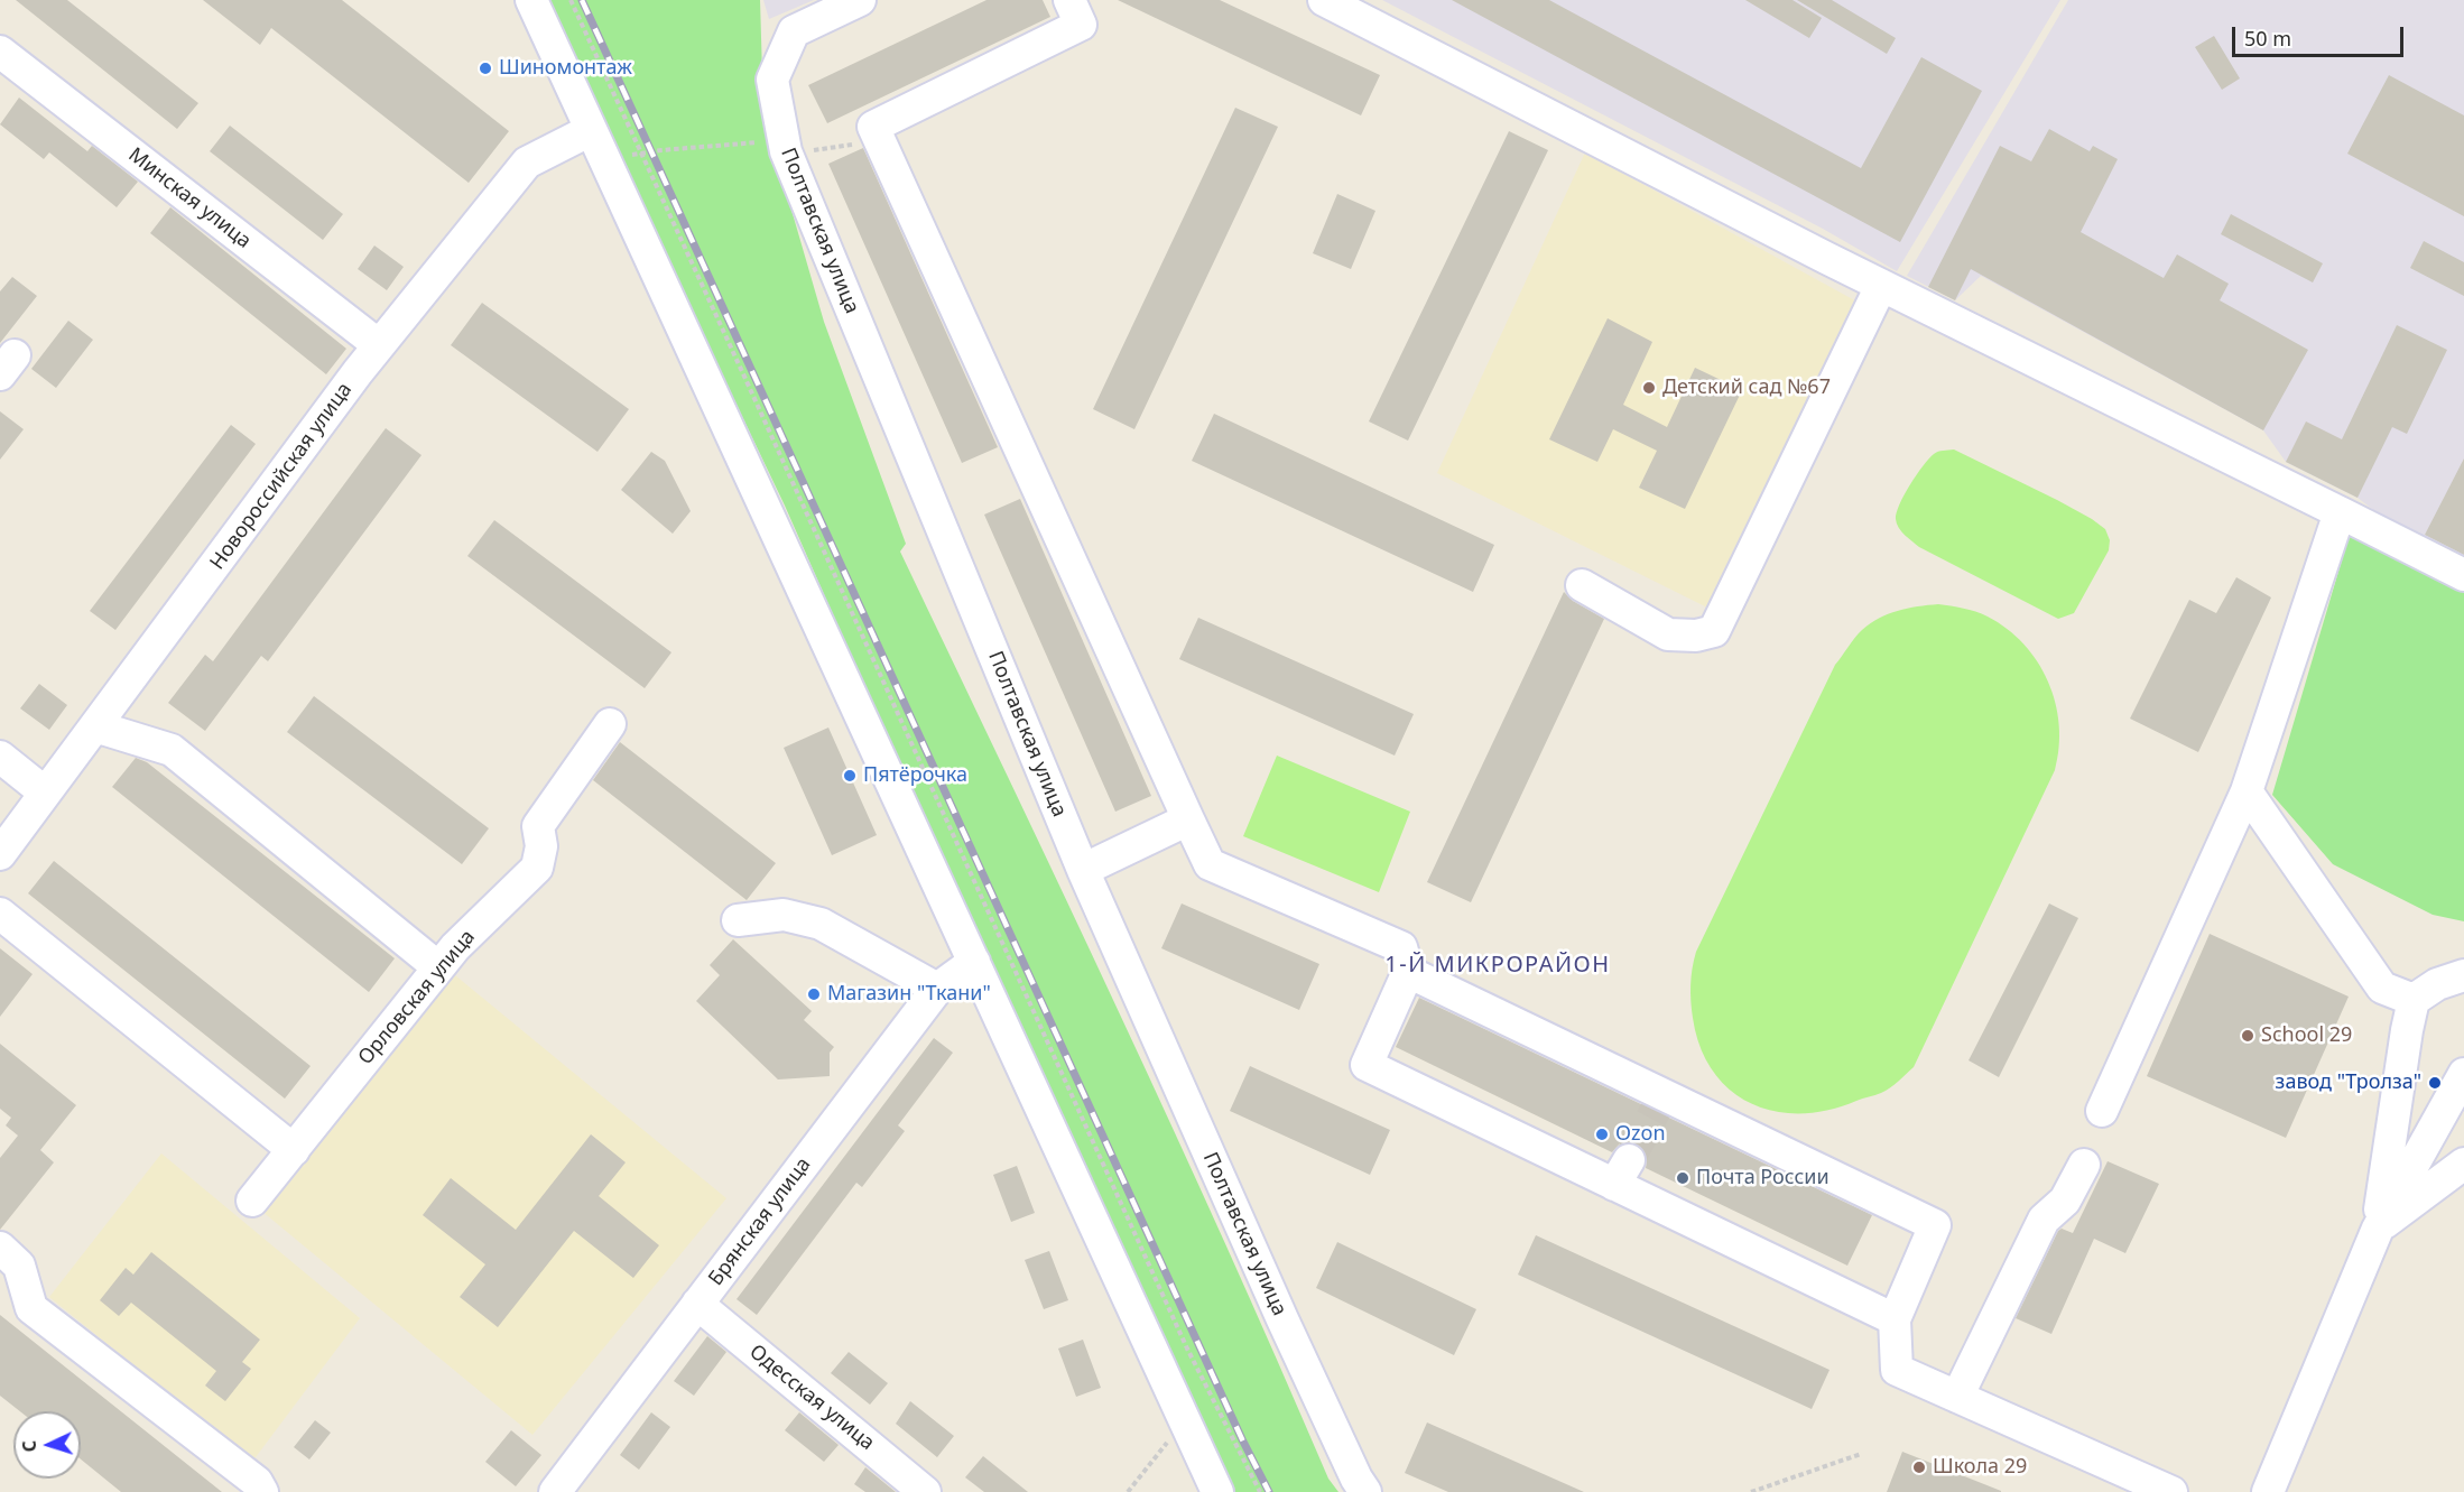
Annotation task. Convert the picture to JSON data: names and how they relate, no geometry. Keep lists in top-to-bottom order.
{
  "streets": {
    "street": [
      "Минская улица",
      "Полтавская улица",
      "Новороссийская улица",
      "Орловская улица",
      "Брянская улица",
      "Одесская улица"
    ]
  },
  "crossings": [
    ["Минская улица", "Новороссийская улица"],
    ["Брянская улица", "Одесская улица"]
  ],
  "districts": ["1-Й МИКРОРАЙОН"],
  "places": [
    "Шиномонтаж",
    "Детский сад №67",
    "Пятёрочка",
    "Магазин \"Ткани\"",
    "School 29",
    "завод \"Тролза\"",
    "Ozon",
    "Почта России",
    "Школа 29"
  ],
  "scale_bar": "50 m",
  "north": "left"
}
